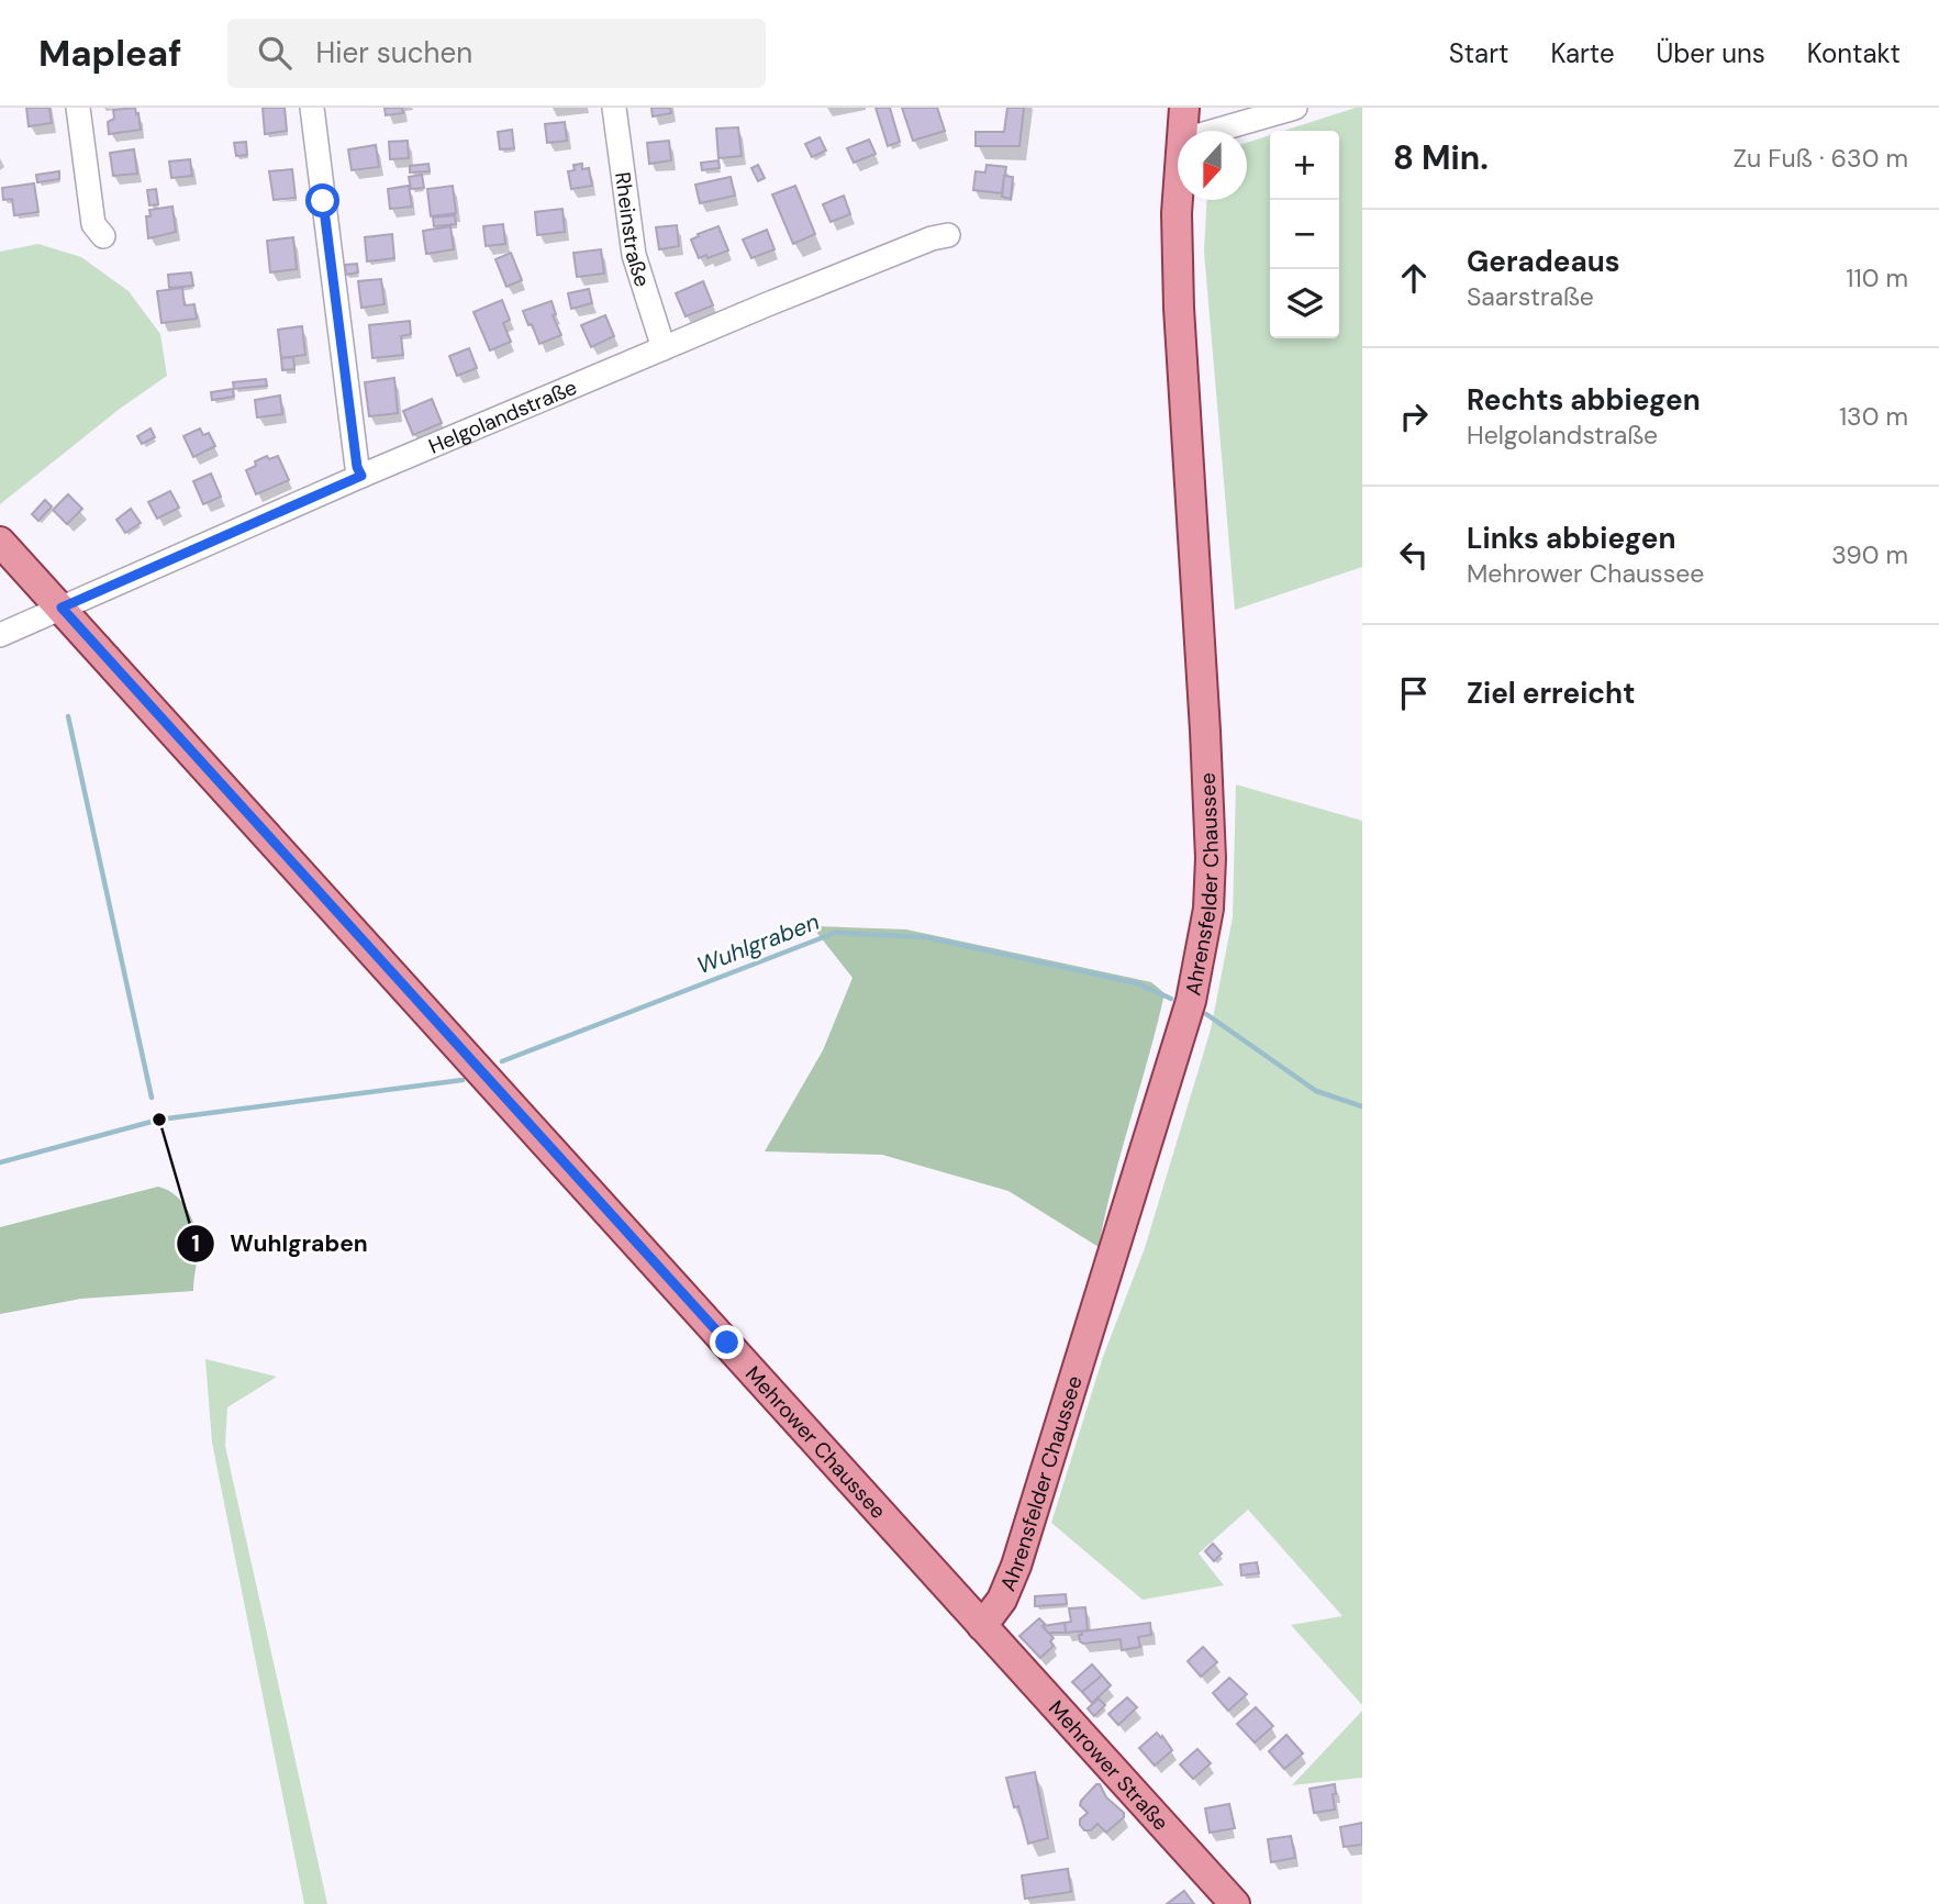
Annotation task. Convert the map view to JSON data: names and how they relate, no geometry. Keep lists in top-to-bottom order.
{
  "streets": {
    "main road": ["Ahrensfelder Chaussee", "Mehrower Chaussee", "Mehrower Straße"],
    "street": ["Rheinstraße", "Helgolandstraße"]
  },
  "crossings": [
    ["Rheinstraße", "Helgolandstraße"],
    ["Helgolandstraße", "Mehrower Chaussee"],
    ["Ahrensfelder Chaussee", "Mehrower Chaussee"],
    ["Ahrensfelder Chaussee", "Mehrower Straße"],
    ["Mehrower Chaussee", "Mehrower Straße"]
  ],
  "water": ["Wuhlgraben"],
  "places": ["Wuhlgraben"],
  "north": "bottom",
  "page": {
    "header": "Mapleaf",
    "search": "Hier suchen",
    "nav": [
      "Start",
      "Karte",
      "Über uns",
      "Kontakt"
    ],
    "heading": ["8 Min.", "Zu Fuß · 630 m"],
    "map_buttons": ["+", "−"],
    "list": [
      ["Geradeaus", "Saarstraße", "110 m"],
      ["Rechts abbiegen", "Helgolandstraße", "130 m"],
      ["Links abbiegen", "Mehrower Chaussee", "390 m"],
      "Ziel erreicht"
    ]
  }
}
